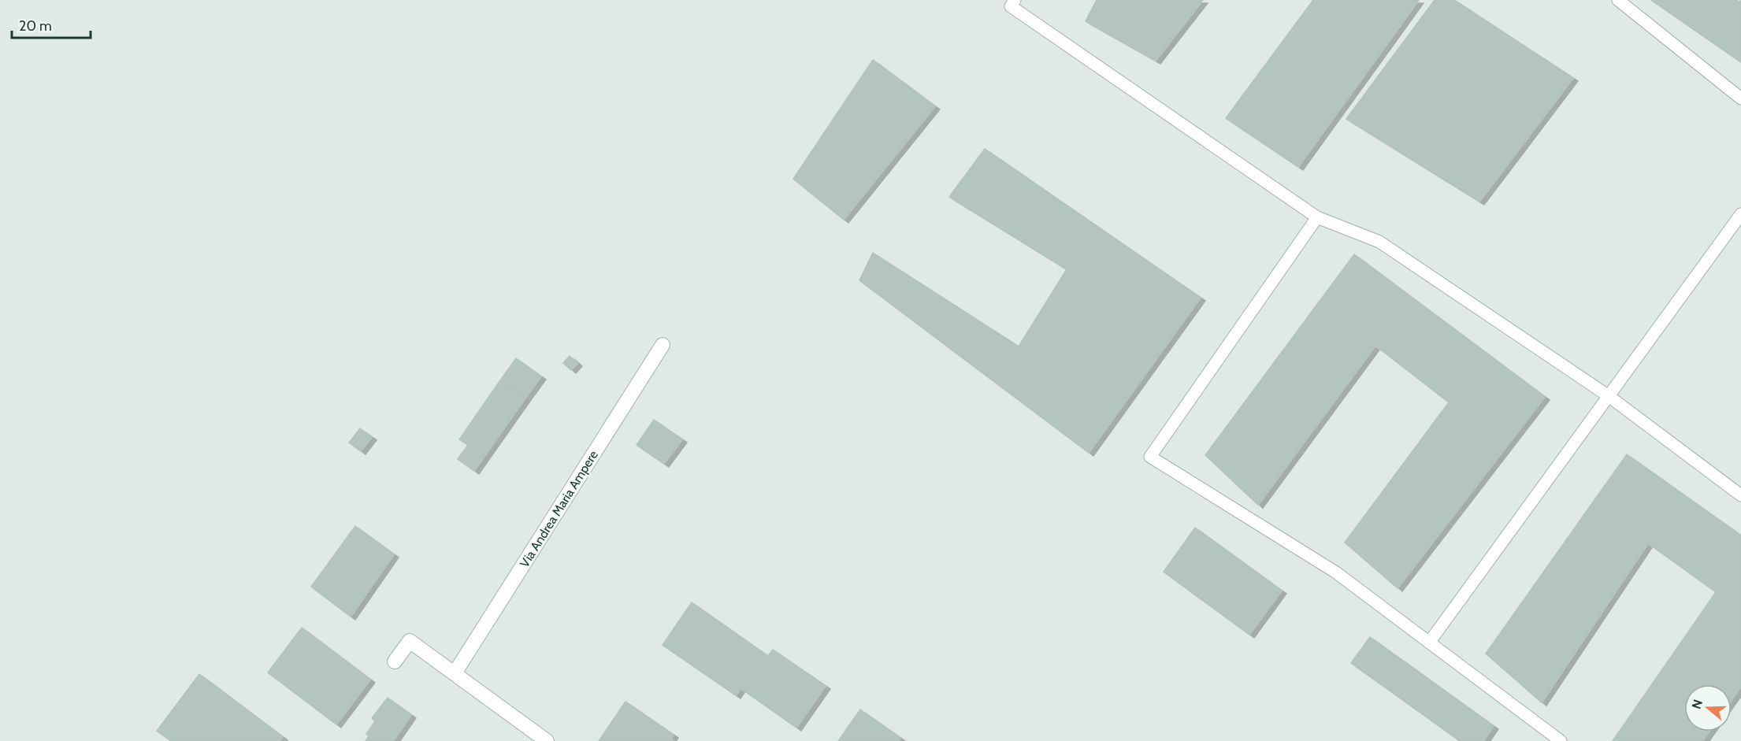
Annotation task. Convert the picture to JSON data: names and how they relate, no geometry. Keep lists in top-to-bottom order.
{
  "streets": {
    "street": ["Via Andrea Maria Ampere"]
  },
  "scale_bar": "20 m",
  "north": "left"
}
